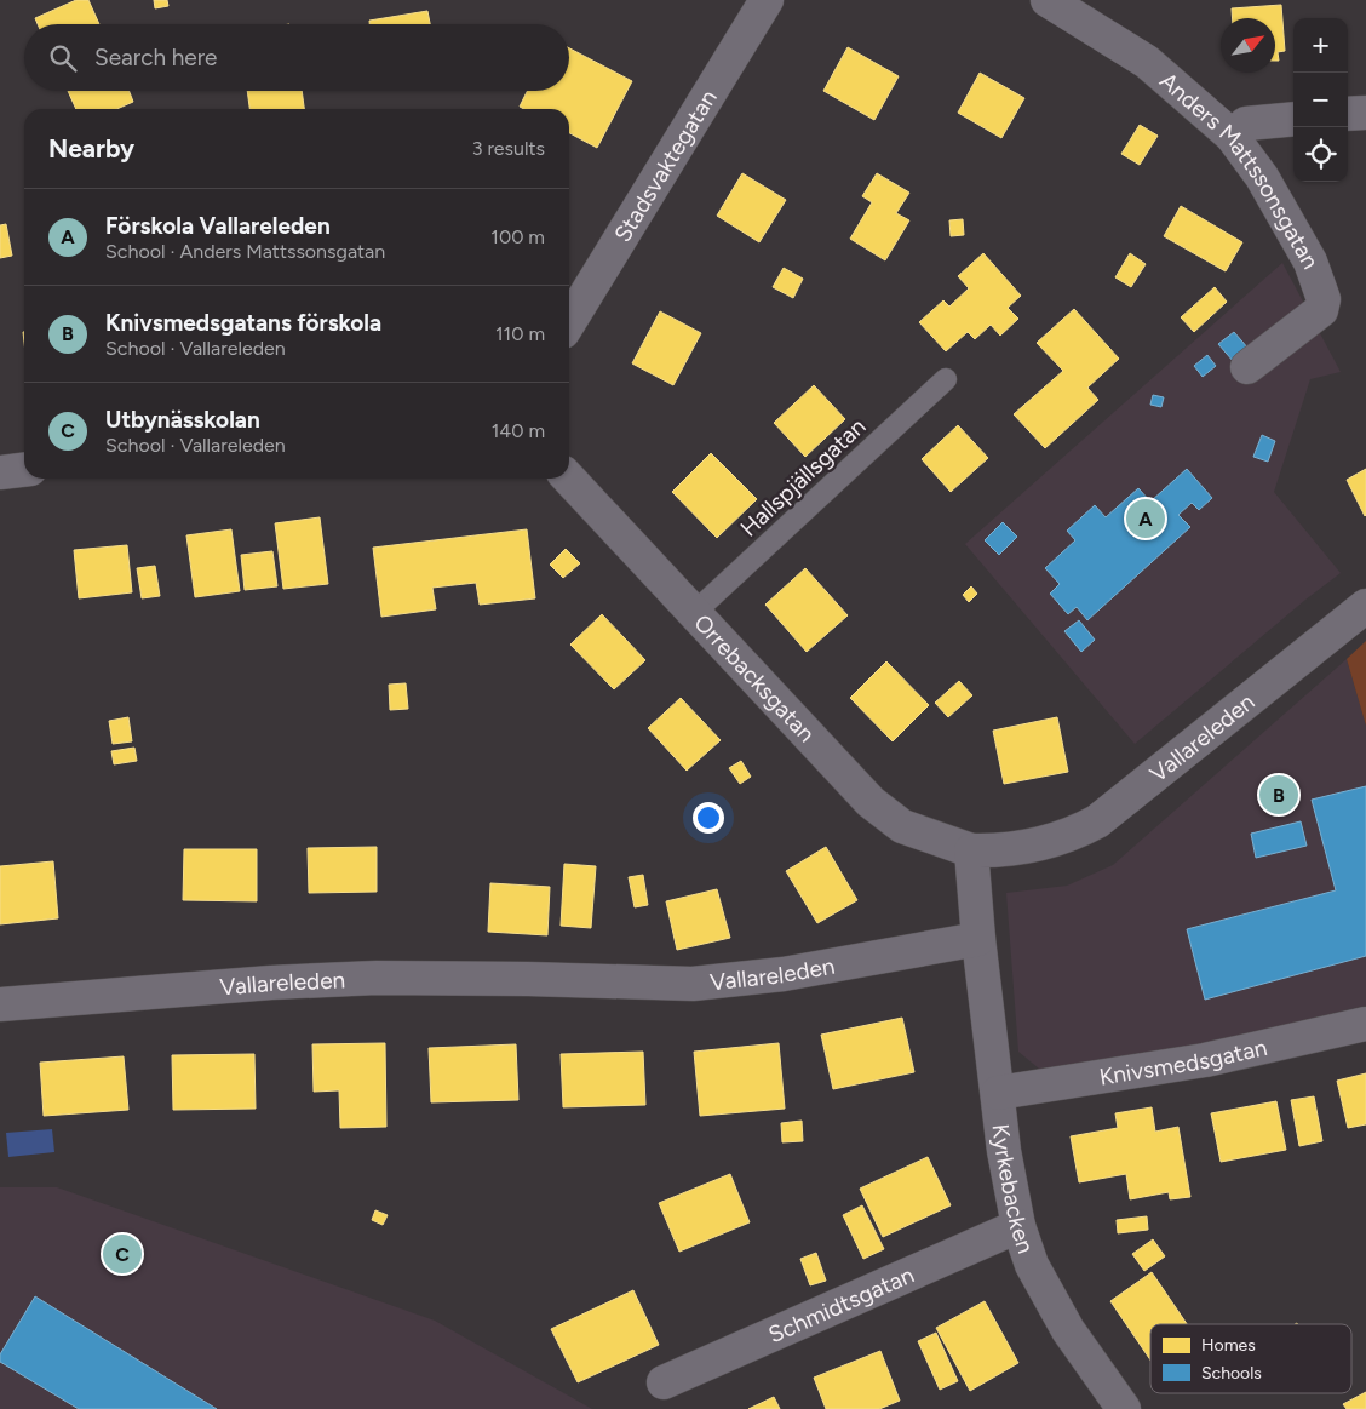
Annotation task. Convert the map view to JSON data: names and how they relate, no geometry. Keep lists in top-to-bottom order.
{
  "streets": {
    "street": [
      "Stadsvaktegatan",
      "Anders Mattssonsgatan",
      "Orrebacksgatan",
      "Vallareleden",
      "Knivsmedsgatan",
      "Kyrkebacken",
      "Schmidtsgatan"
    ],
    "lane": ["Hallspjällsgatan"]
  },
  "crossings": [
    ["Hallspjällsgatan", "Orrebacksgatan"],
    ["Orrebacksgatan", "Vallareleden"],
    ["Vallareleden", "Kyrkebacken"],
    ["Knivsmedsgatan", "Kyrkebacken"],
    ["Kyrkebacken", "Schmidtsgatan"]
  ],
  "legend": ["Homes", "Schools"],
  "north": "top right",
  "page": {
    "map_buttons": ["+", "−"],
    "search": "Search here",
    "heading": ["Nearby", "3 results"],
    "list": [
      {
        "mark": "A",
        "name": "Förskola Vallareleden",
        "note": "School · Anders Mattssonsgatan",
        "value": "100 m"
      },
      {
        "mark": "B",
        "name": "Knivsmedsgatans förskola",
        "note": "School · Vallareleden",
        "value": "110 m"
      },
      {
        "mark": "C",
        "name": "Utbynässkolan",
        "note": "School · Vallareleden",
        "value": "140 m"
      }
    ],
    "pins": ["A", "B", "C"]
  }
}
